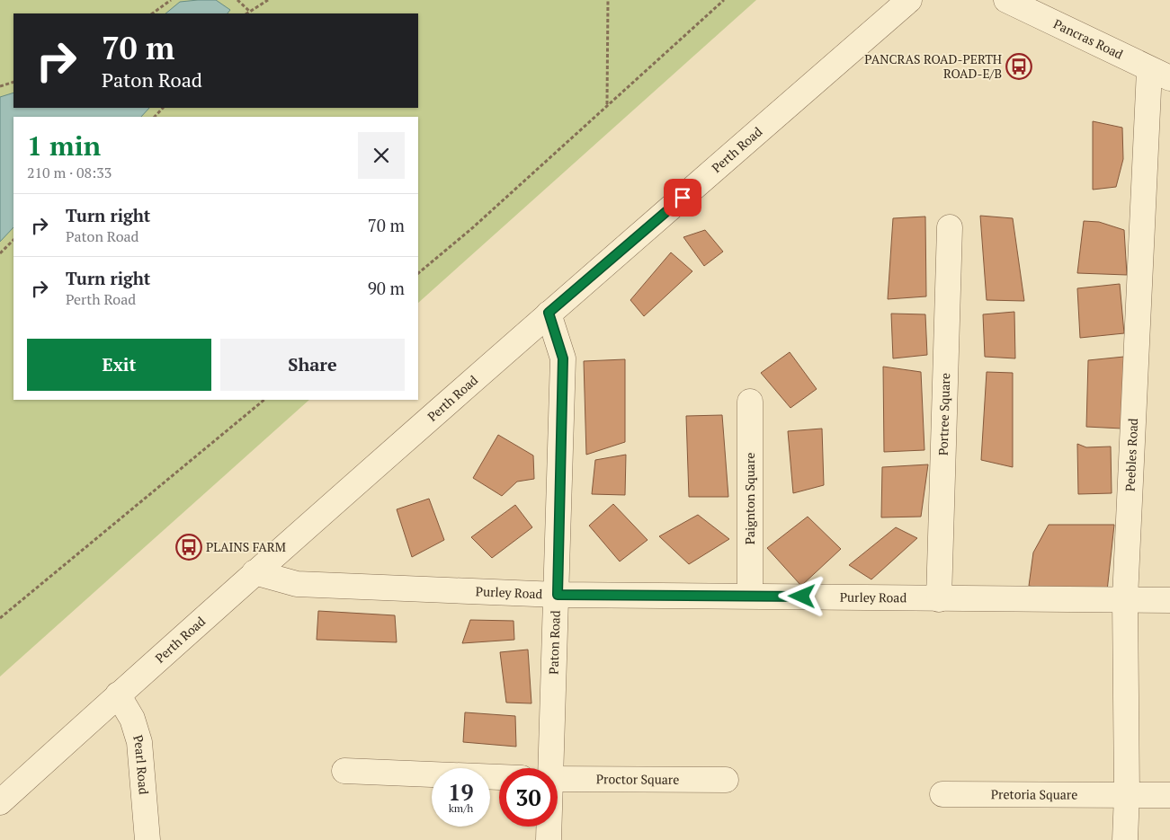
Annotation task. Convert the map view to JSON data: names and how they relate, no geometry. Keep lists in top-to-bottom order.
{
  "streets": {
    "street": [
      "Pancras Road",
      "Perth Road",
      "Portree Square",
      "Peebles Road",
      "Paignton Square",
      "Purley Road",
      "Paton Road",
      "Pearl Road",
      "Proctor Square",
      "Pretoria Square"
    ]
  },
  "crossings": [
    ["Pancras Road", "Peebles Road"],
    ["Perth Road", "Purley Road"],
    ["Perth Road", "Paton Road"],
    ["Perth Road", "Pearl Road"],
    ["Portree Square", "Purley Road"],
    ["Peebles Road", "Purley Road"],
    ["Peebles Road", "Pretoria Square"],
    ["Paignton Square", "Purley Road"],
    ["Purley Road", "Paton Road"]
  ],
  "places": {
    "bus stop": ["PANCRAS ROAD-PERTH ROAD-E/B", "PLAINS FARM"]
  },
  "page": {
    "turn": ["70 m", "Paton Road"],
    "heading": ["1 min", "210 m · 08:33"],
    "list": [
      {
        "name": "Turn right",
        "note": "Paton Road",
        "value": "70 m"
      },
      {
        "name": "Turn right",
        "note": "Perth Road",
        "value": "90 m"
      }
    ],
    "buttons": ["Exit", "Share"],
    "speed": "19 km/h",
    "limit": "30"
  }
}
